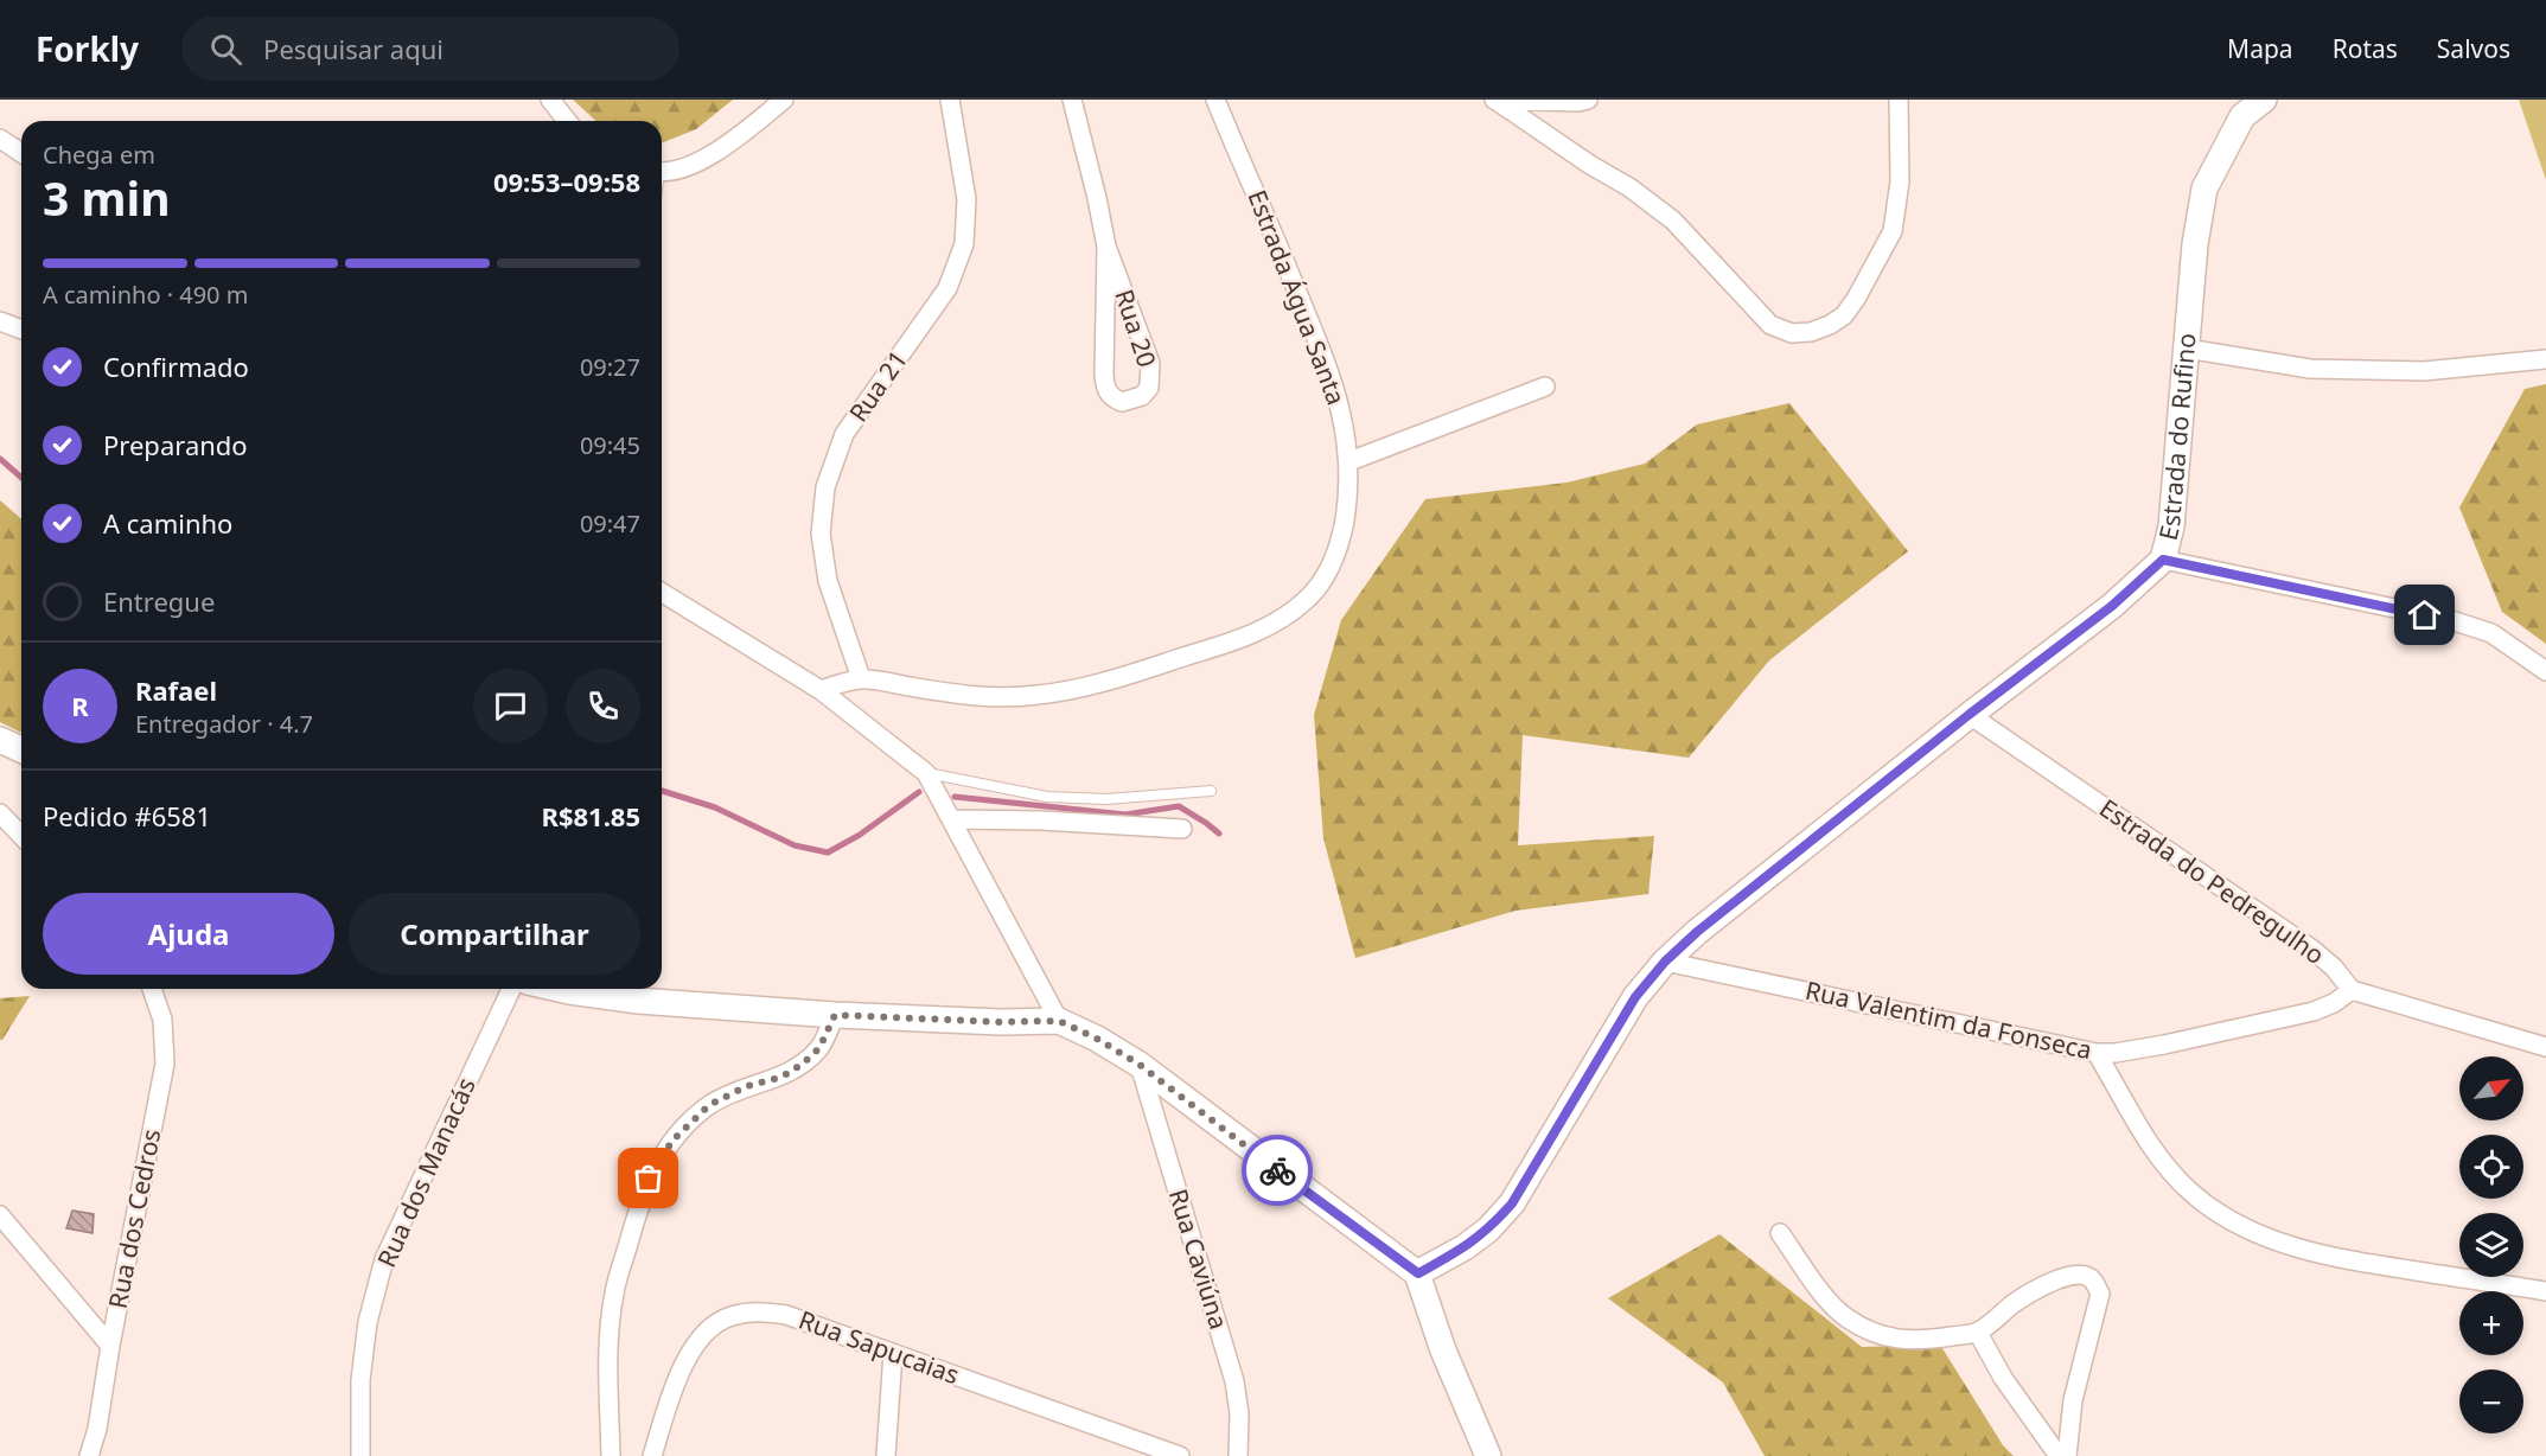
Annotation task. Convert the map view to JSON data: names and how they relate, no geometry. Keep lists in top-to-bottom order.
{
  "streets": {
    "street": [
      "Estrada Água Santa",
      "Rua 20",
      "Rua 21",
      "Estrada do Rufino",
      "Estrada do Pedregulho",
      "Rua Valentim da Fonseca",
      "Rua dos Manacás",
      "Rua dos Cedros",
      "Rua Caviúna",
      "Rua Sapucaias"
    ]
  },
  "crossings": [
    ["Estrada Água Santa", "Rua 21"],
    ["Estrada do Rufino", "Estrada do Pedregulho"],
    ["Estrada do Rufino", "Rua Valentim da Fonseca"],
    ["Estrada do Pedregulho", "Rua Valentim da Fonseca"]
  ],
  "north": "top right",
  "page": {
    "header": "Forkly",
    "search": "Pesquisar aqui",
    "nav": ["Mapa", "Rotas", "Salvos"],
    "heading": ["3 min", "Chega em", "09:53–09:58"],
    "panel": [
      "Rafael",
      "Entregador · 4.7",
      "Pedido #6581",
      "R$81.85"
    ],
    "bar": "A caminho · 490 m",
    "list": [
      ["Confirmado", "09:27"],
      ["Preparando", "09:45"],
      ["A caminho", "09:47"],
      "Entregue"
    ],
    "round": "R",
    "buttons": ["Ajuda", "Compartilhar"],
    "map_buttons": ["+", "−"]
  }
}
